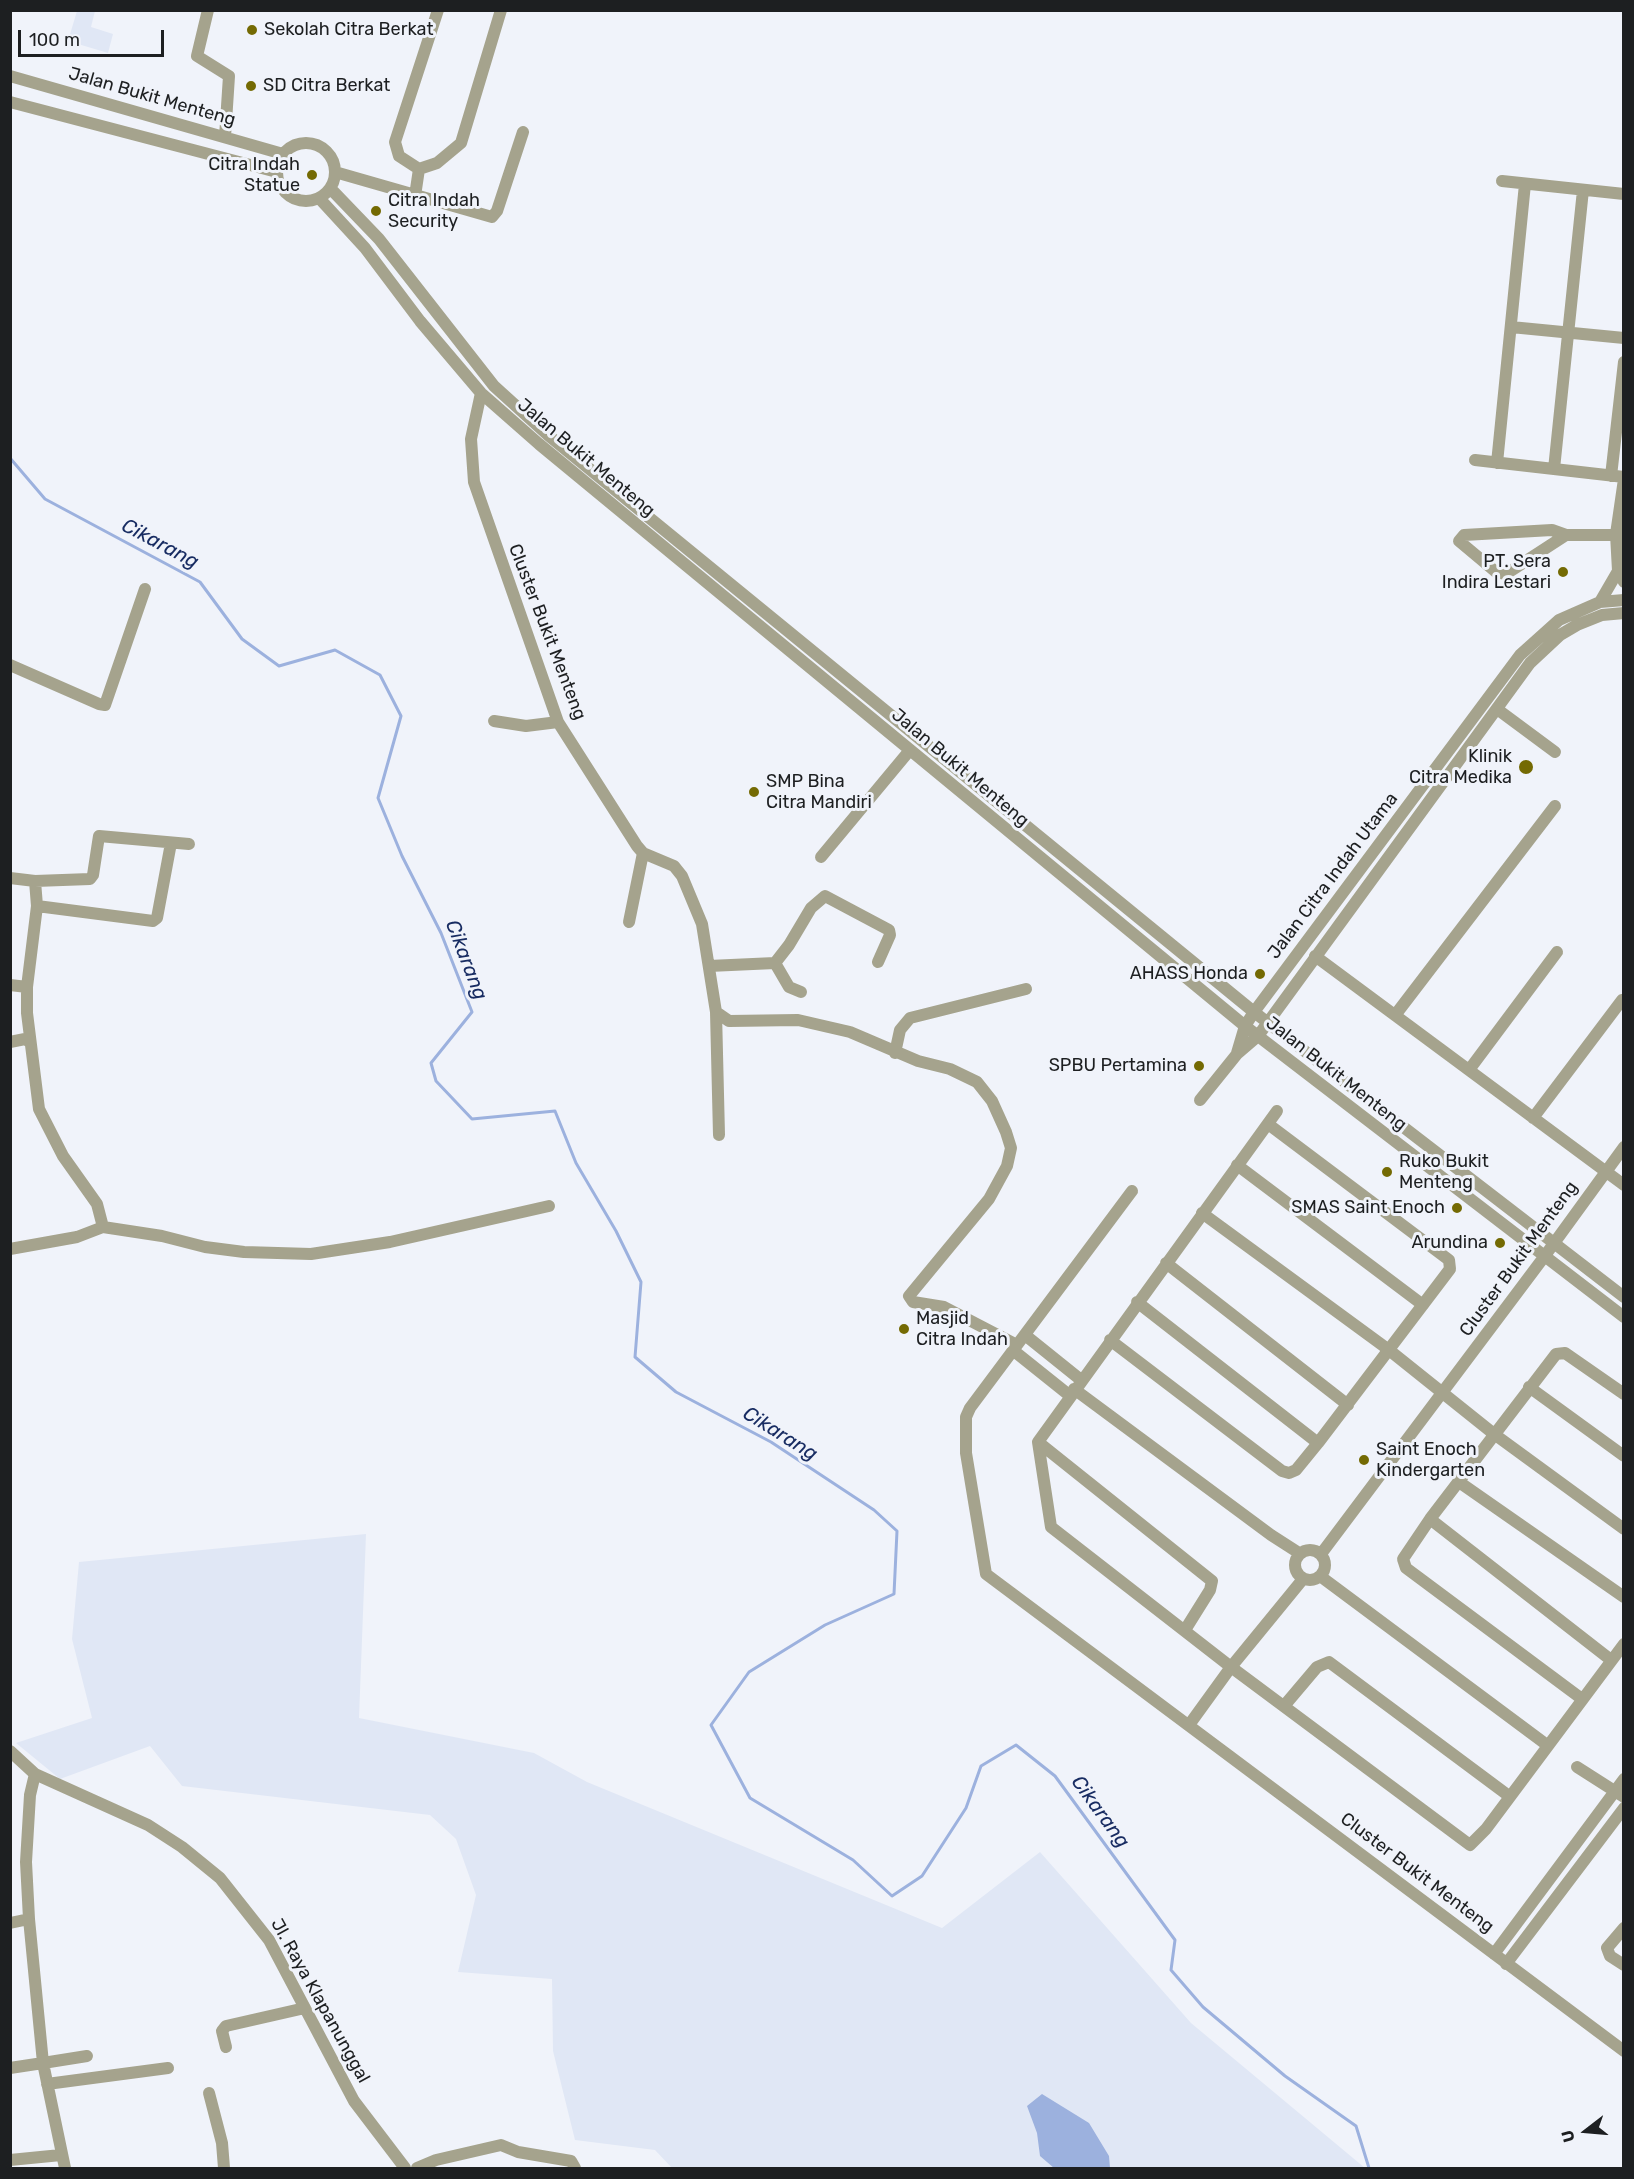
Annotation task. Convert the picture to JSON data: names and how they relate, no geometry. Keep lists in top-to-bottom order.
{
  "streets": {
    "street": [
      "Jalan Bukit Menteng",
      "Cluster Bukit Menteng",
      "Jalan Citra Indah Utama",
      "Jl. Raya Klapanunggal"
    ]
  },
  "crossings": [
    ["Jalan Bukit Menteng", "Cluster Bukit Menteng"],
    ["Jalan Bukit Menteng", "Jalan Citra Indah Utama"]
  ],
  "water": ["Cikarang"],
  "places": [
    "Sekolah Citra Berkat",
    "SD Citra Berkat",
    "Citra Indah Statue",
    "Citra Indah Security",
    "PT. Sera Indira Lestari",
    "Klinik Citra Medika",
    "SMP Bina Citra Mandiri",
    "AHASS Honda",
    "SPBU Pertamina",
    "Ruko Bukit Menteng",
    "SMAS Saint Enoch",
    "Arundina",
    "Masjid Citra Indah",
    "Saint Enoch Kindergarten"
  ],
  "scale_bar": "100 m",
  "north": "left"
}
